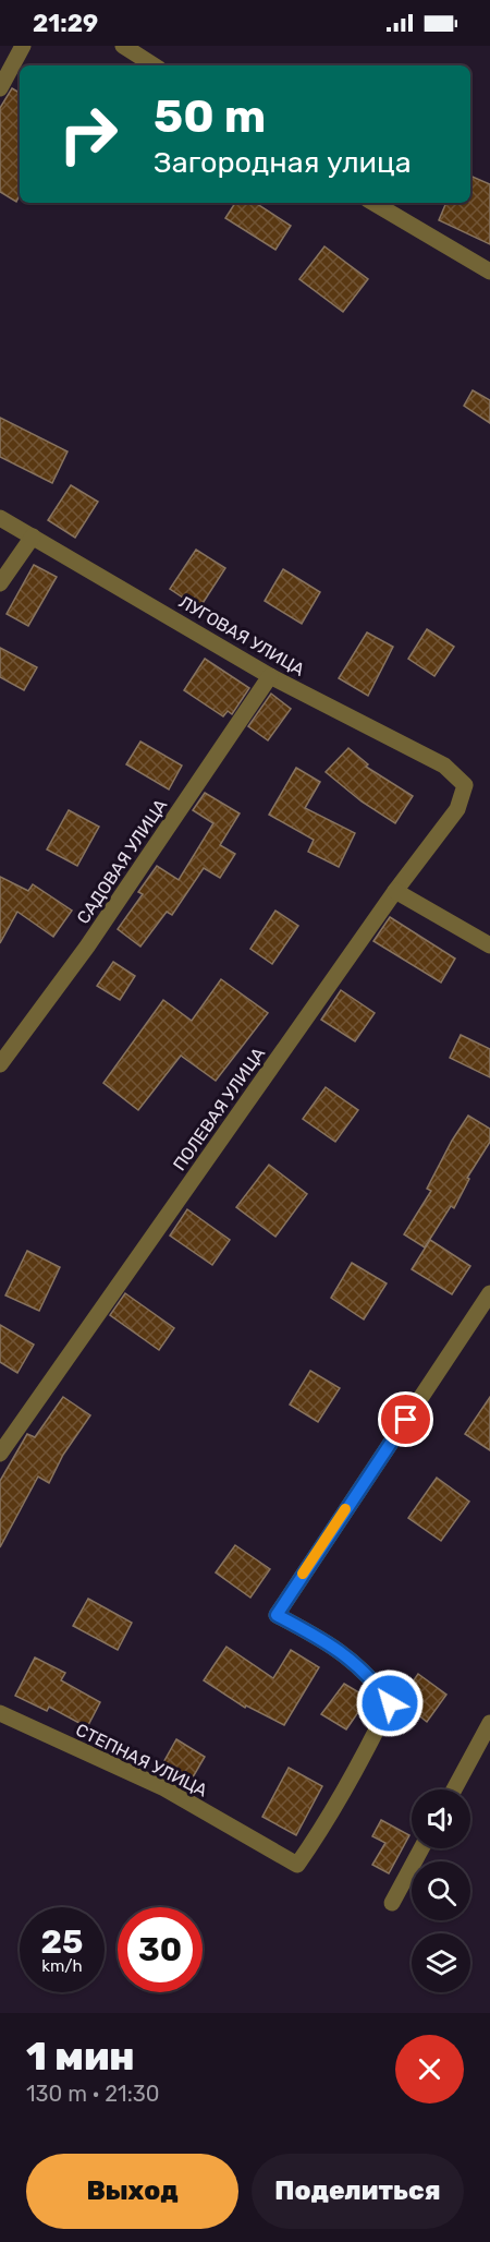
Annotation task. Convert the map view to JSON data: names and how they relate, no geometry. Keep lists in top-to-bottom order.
{
  "streets": {
    "street": [
      "ЛУГОВАЯ УЛИЦА",
      "САДОВАЯ УЛИЦА",
      "ПОЛЕВАЯ УЛИЦА",
      "СТЕПНАЯ УЛИЦА"
    ]
  },
  "crossings": [
    ["ЛУГОВАЯ УЛИЦА", "САДОВАЯ УЛИЦА"],
    ["ЛУГОВАЯ УЛИЦА", "ПОЛЕВАЯ УЛИЦА"]
  ],
  "page": {
    "status": "21:29",
    "turn": ["50 m", "Загородная улица"],
    "speed": "25 km/h",
    "limit": "30",
    "heading": ["1 мин", "130 m · 21:30"],
    "buttons": ["Выход", "Поделиться"]
  }
}
